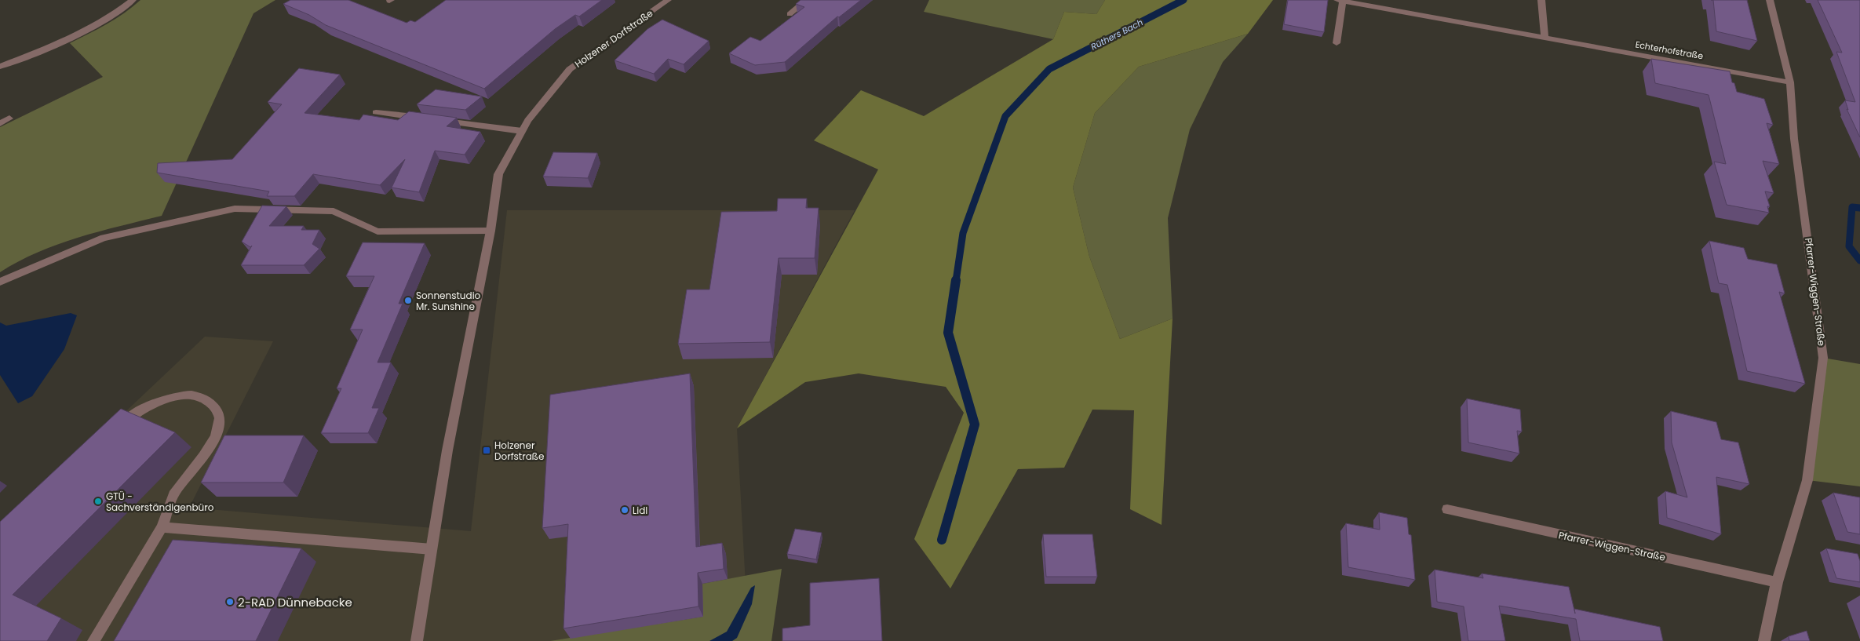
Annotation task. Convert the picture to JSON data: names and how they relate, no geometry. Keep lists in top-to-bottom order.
{
  "streets": {
    "street": ["Holzener Dorfstraße", "Echterhofstraße", "Pfarrer-Wiggen-Straße"]
  },
  "crossings": [
    ["Echterhofstraße", "Pfarrer-Wiggen-Straße"]
  ],
  "water": ["Rüthers Bach"],
  "places": {
    "other": [
      "Sonnenstudio Mr. Sunshine",
      "GTÜ - Sachverständigenbüro",
      "Lidl",
      "2-RAD Dünnebacke"
    ],
    "transit": ["Holzener Dorfstraße"]
  }
}
